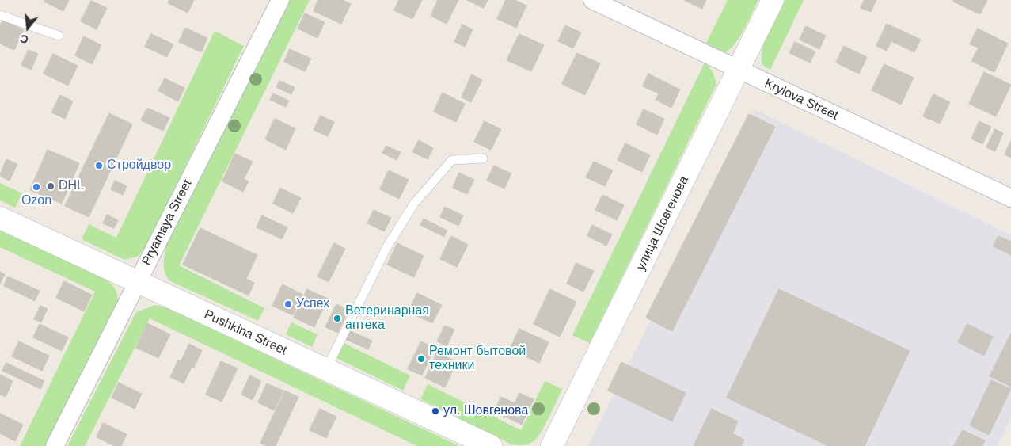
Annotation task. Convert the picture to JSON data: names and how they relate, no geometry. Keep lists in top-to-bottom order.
{
  "streets": {
    "main road": ["улица Шовгенова", "Pushkina Street"],
    "street": ["Krylova Street", "Pryamaya Street"]
  },
  "crossings": [
    ["Krylova Street", "улица Шовгенова"],
    ["Pryamaya Street", "Pushkina Street"]
  ],
  "places": [
    "Стройдвор",
    "DHL",
    "Ozon",
    "Успех",
    "Ветеринарная аптека",
    "Ремонт бытовой техники",
    "ул. Шовгенова"
  ],
  "north": "bottom"
}
